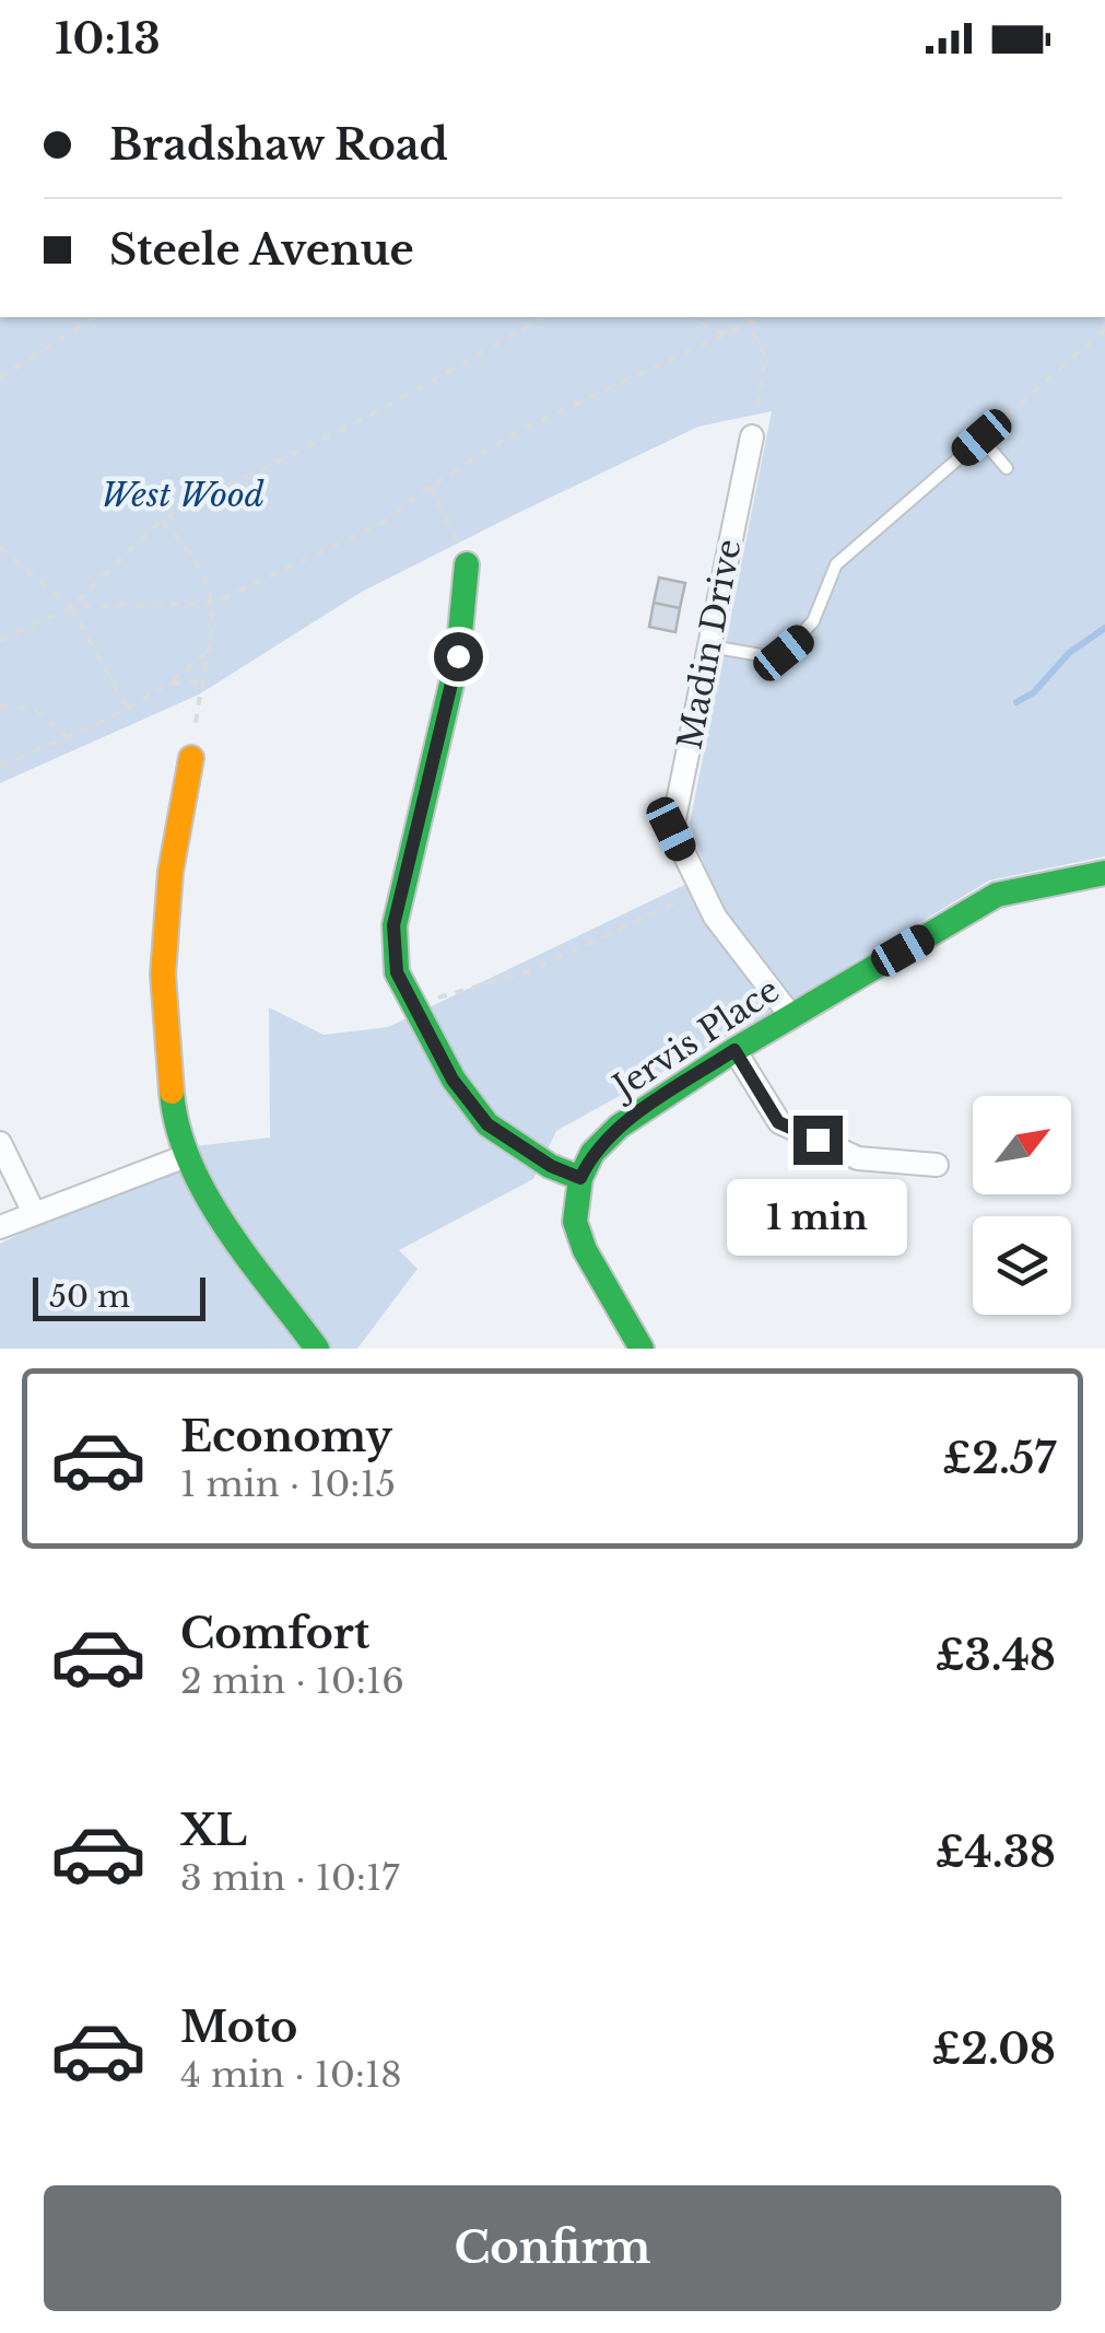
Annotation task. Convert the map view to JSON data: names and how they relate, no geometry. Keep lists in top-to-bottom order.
{
  "streets": {
    "street": ["Madin Drive", "Jervis Place"]
  },
  "crossings": [
    ["Madin Drive", "Jervis Place"]
  ],
  "parks": ["West Wood"],
  "scale_bar": "50 m",
  "north": "top right",
  "page": {
    "status": "10:13",
    "banner": ["Bradshaw Road", "Steele Avenue"],
    "bubble": "1 min",
    "scale": "50 m",
    "list": [
      {
        "name": "Economy",
        "note": "1 min · 10:15",
        "value": "£2.57"
      },
      {
        "name": "Comfort",
        "note": "2 min · 10:16",
        "value": "£3.48"
      },
      {
        "name": "XL",
        "note": "3 min · 10:17",
        "value": "£4.38"
      },
      {
        "name": "Moto",
        "note": "4 min · 10:18",
        "value": "£2.08"
      }
    ],
    "buttons": "Confirm"
  }
}
